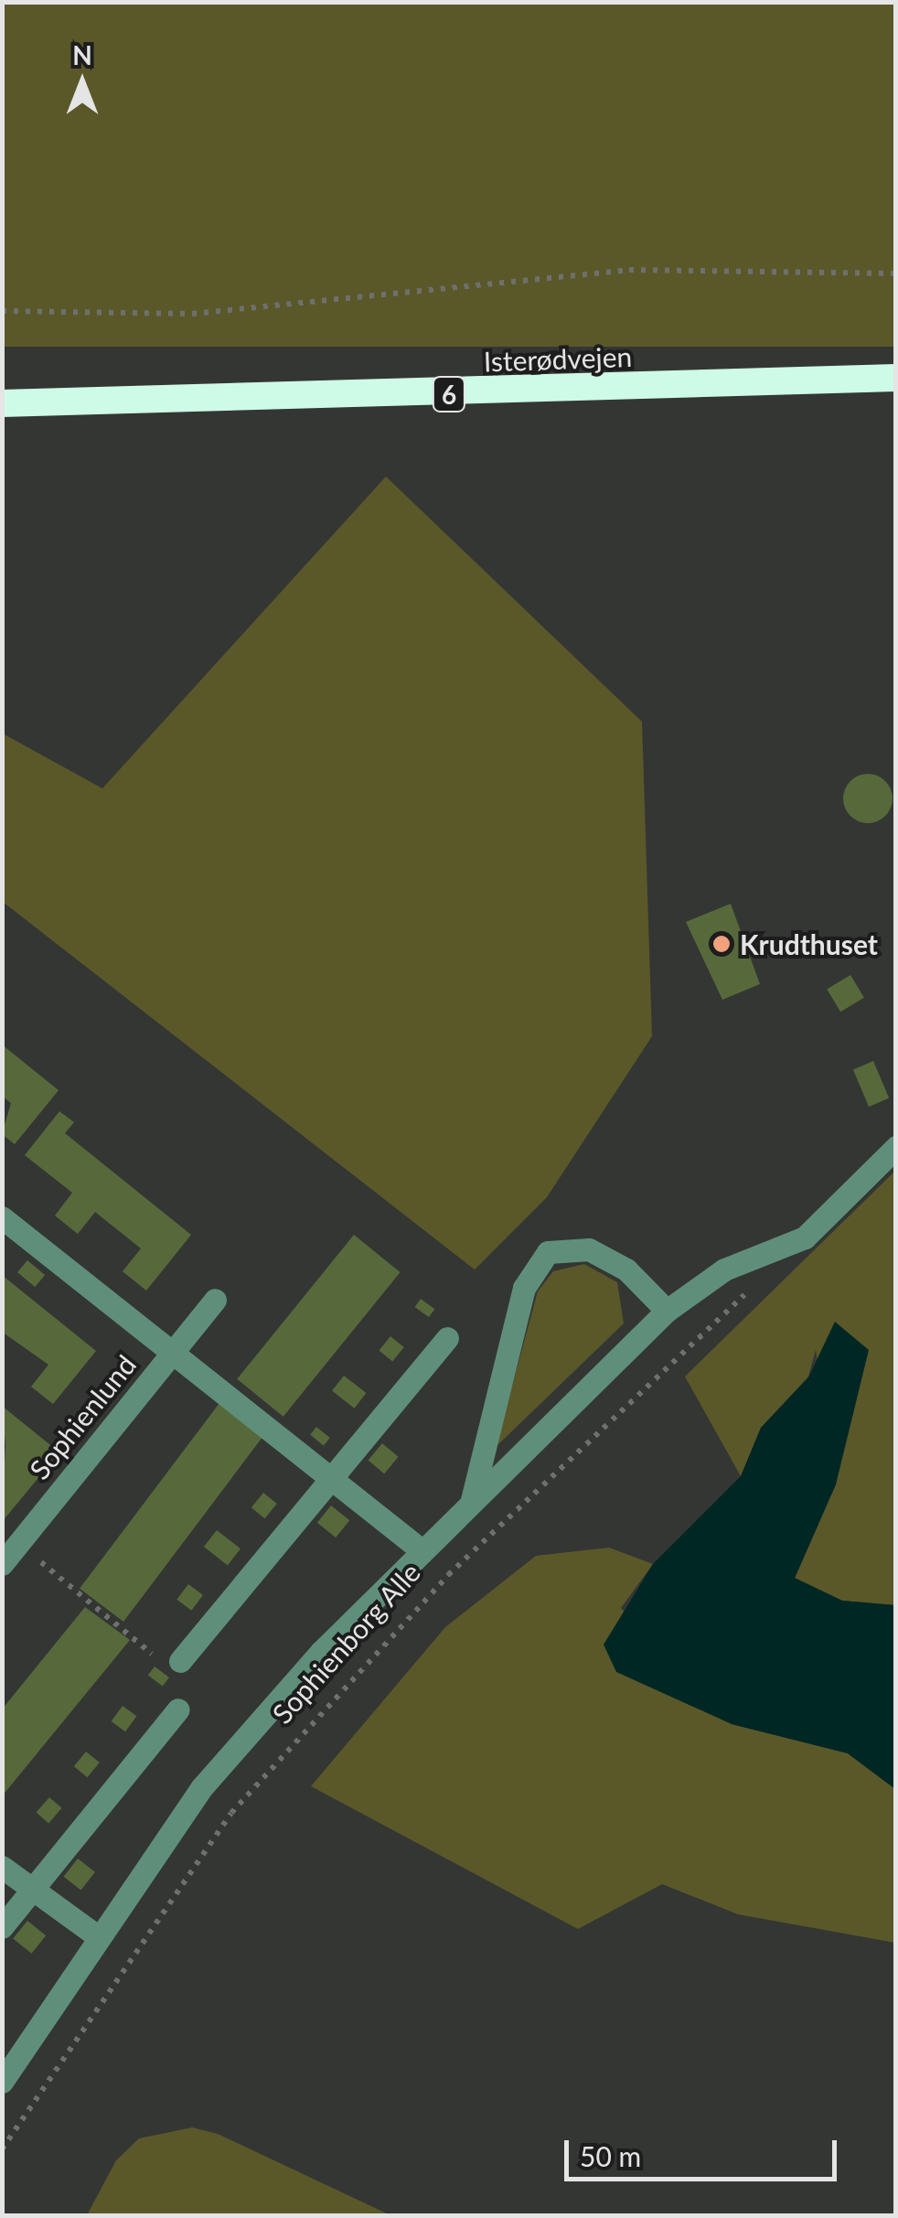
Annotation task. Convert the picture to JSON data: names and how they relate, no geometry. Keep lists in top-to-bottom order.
{
  "streets": {
    "highway": ["Isterødvejen", "6"],
    "street": ["Sophienlund", "Sophienborg Alle"]
  },
  "crossings": [
    ["Sophienlund", "Sophienborg Alle"]
  ],
  "places": ["Krudthuset"],
  "scale_bar": "50 m",
  "north": "top"
}
